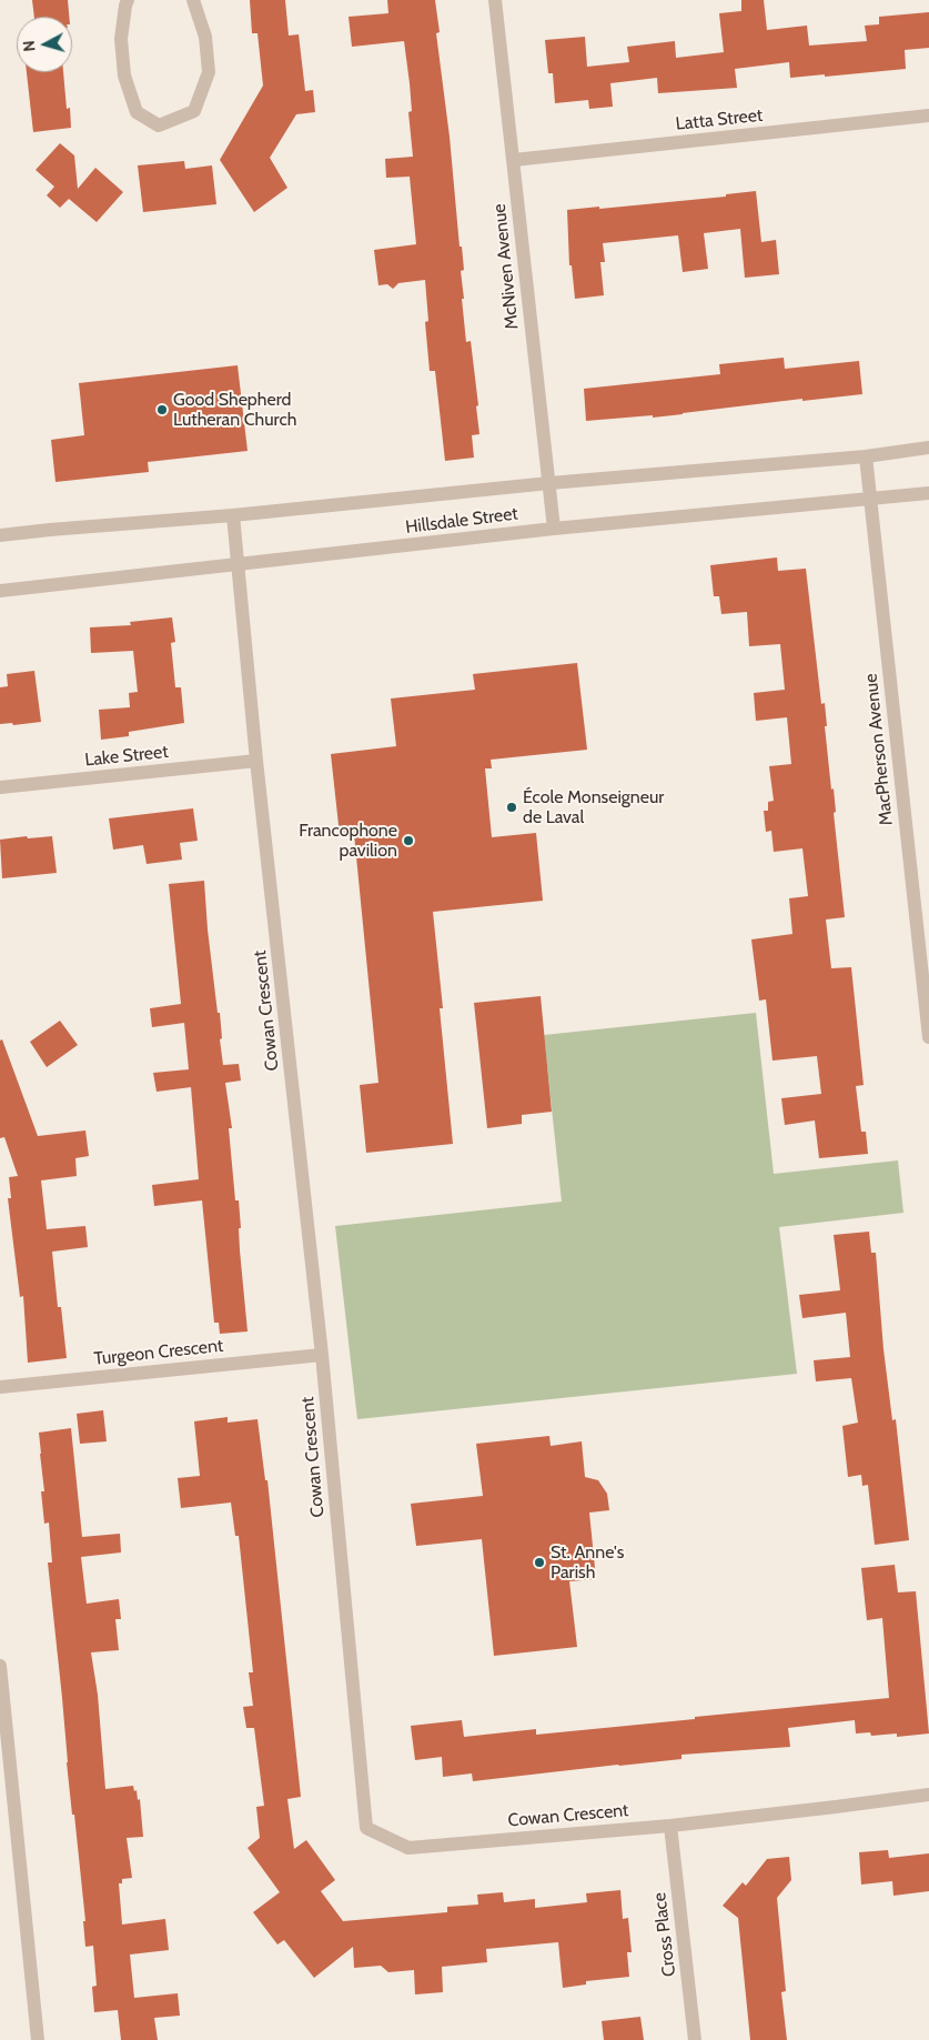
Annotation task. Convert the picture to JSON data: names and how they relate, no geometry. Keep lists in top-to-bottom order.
{
  "streets": {
    "street": [
      "Latta Street",
      "McNiven Avenue",
      "Hillsdale Street",
      "MacPherson Avenue",
      "Lake Street",
      "Cowan Crescent",
      "Turgeon Crescent",
      "Cross Place"
    ]
  },
  "crossings": [
    ["Latta Street", "McNiven Avenue"],
    ["McNiven Avenue", "Hillsdale Street"],
    ["Hillsdale Street", "MacPherson Avenue"],
    ["Hillsdale Street", "Cowan Crescent"],
    ["Lake Street", "Cowan Crescent"],
    ["Cowan Crescent", "Turgeon Crescent"],
    ["Cowan Crescent", "Cross Place"]
  ],
  "places": [
    "Good Shepherd Lutheran Church",
    "École Monseigneur de Laval",
    "Francophone pavilion",
    "St. Anne's Parish"
  ],
  "north": "left"
}
